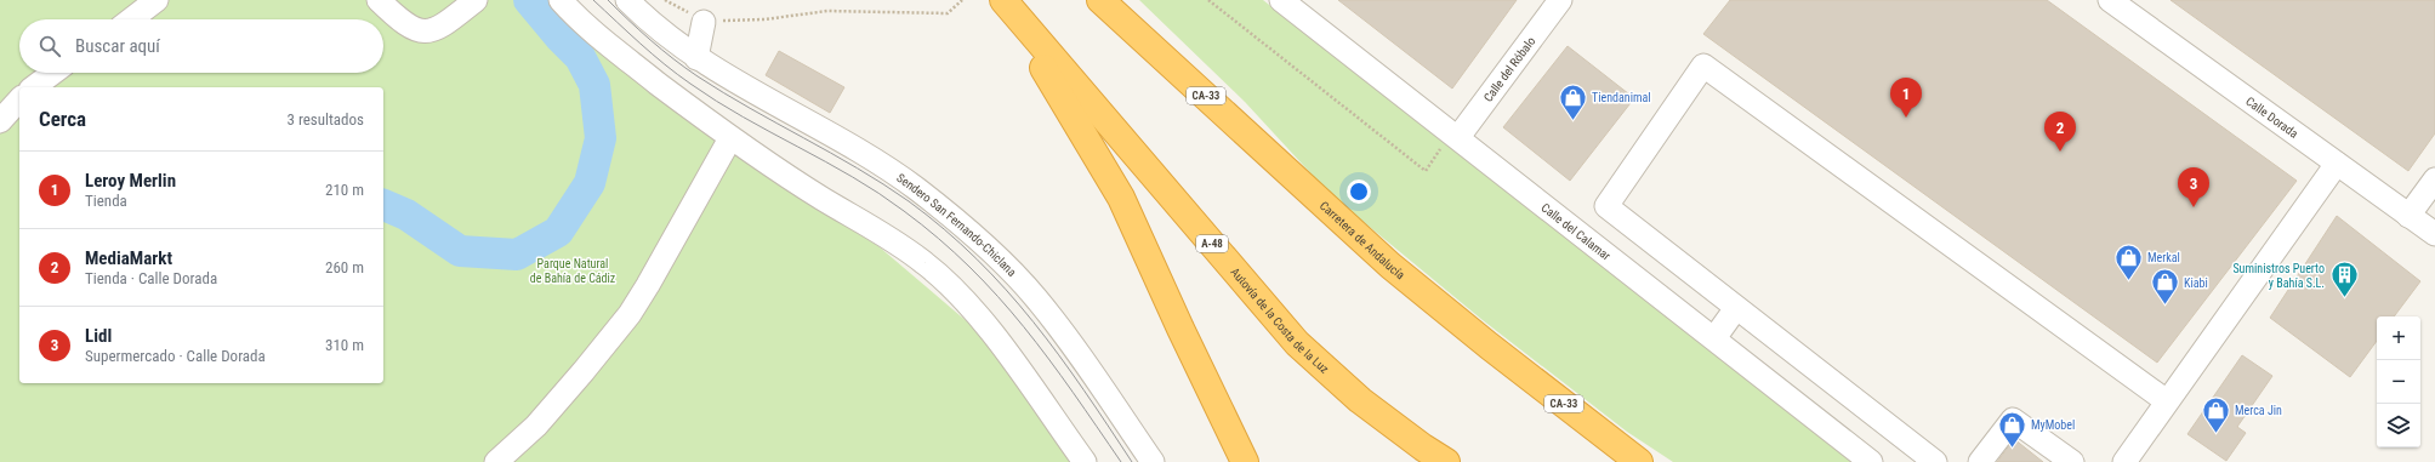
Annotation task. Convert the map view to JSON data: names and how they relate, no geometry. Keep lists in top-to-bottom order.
{
  "streets": {
    "highway": [
      "CA-33",
      "Carretera de Andalucía",
      "A-48",
      "Autovía de la Costa de la Luz"
    ],
    "street": [
      "Calle del Róbalo",
      "Calle Dorada",
      "Sendero San Fernando-Chiclana",
      "Calle del Calamar"
    ]
  },
  "crossings": [
    ["Calle del Róbalo", "Calle del Calamar"]
  ],
  "parks": ["Parque Natural de Bahía de Cádiz"],
  "places": {
    "shop": [
      "Tiendanimal",
      "Merkal",
      "Kiabi",
      "Merca Jin",
      "MyMobel"
    ],
    "building": ["Suministros Puerto y Bahía S.L."]
  },
  "page": {
    "search": "Buscar aquí",
    "pins": ["1", "2", "3"],
    "heading": ["Cerca", "3 resultados"],
    "list": [
      {
        "mark": "1",
        "name": "Leroy Merlin",
        "note": "Tienda",
        "value": "210 m"
      },
      {
        "mark": "2",
        "name": "MediaMarkt",
        "note": "Tienda · Calle Dorada",
        "value": "260 m"
      },
      {
        "mark": "3",
        "name": "Lidl",
        "note": "Supermercado · Calle Dorada",
        "value": "310 m"
      }
    ],
    "map_buttons": ["+", "−"]
  }
}
